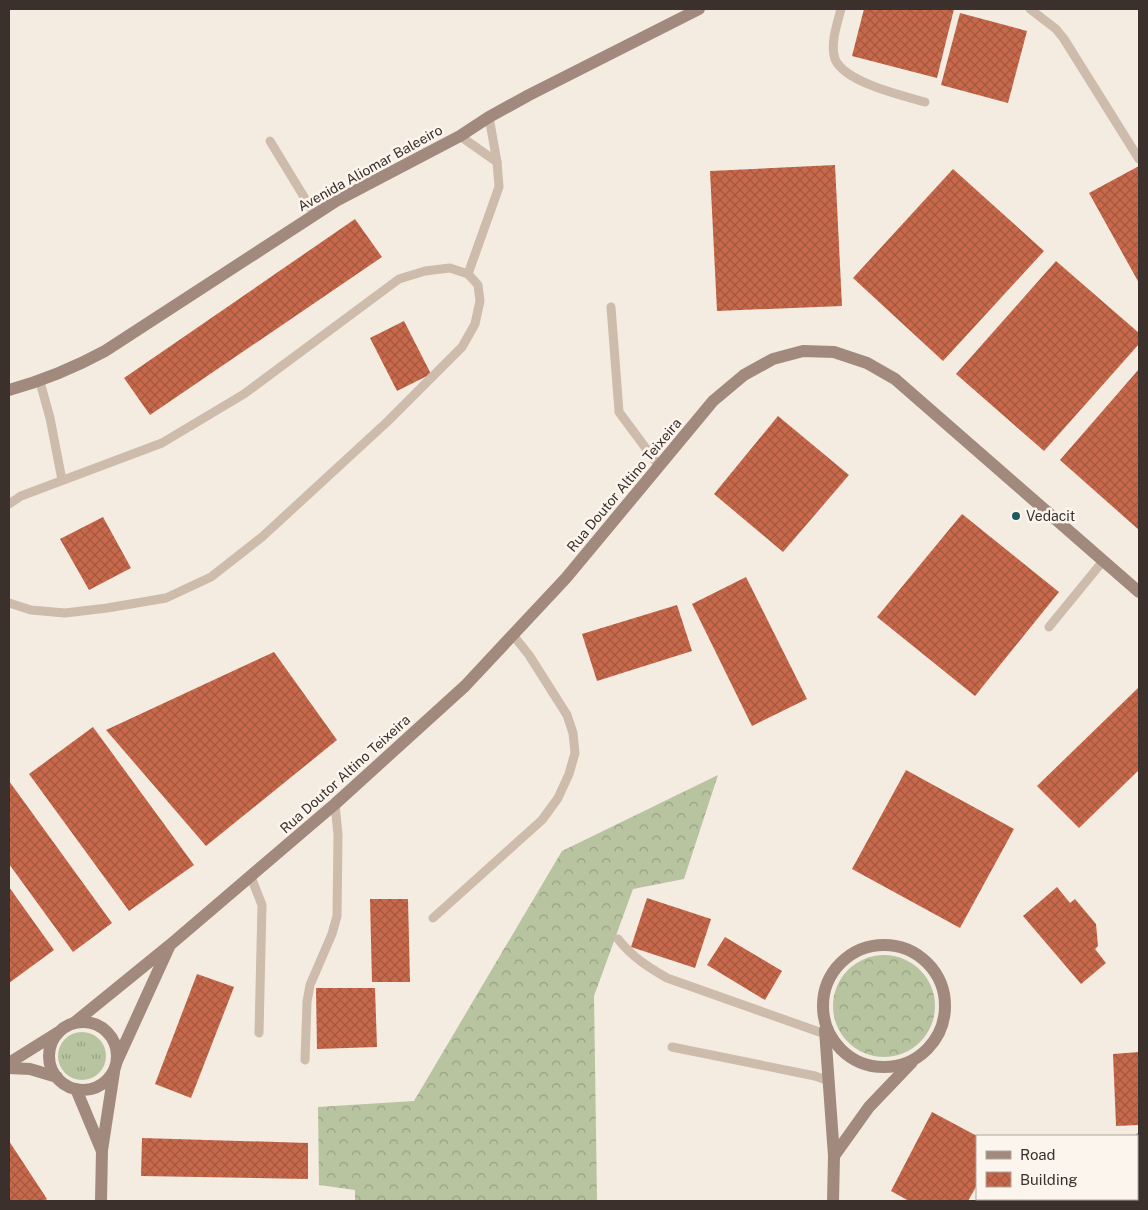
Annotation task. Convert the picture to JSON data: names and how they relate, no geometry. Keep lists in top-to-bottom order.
{
  "streets": {
    "street": ["Avenida Aliomar Baleeiro", "Rua Doutor Altino Teixeira"]
  },
  "places": ["Vedacit"],
  "legend": ["Road", "Building"]
}
